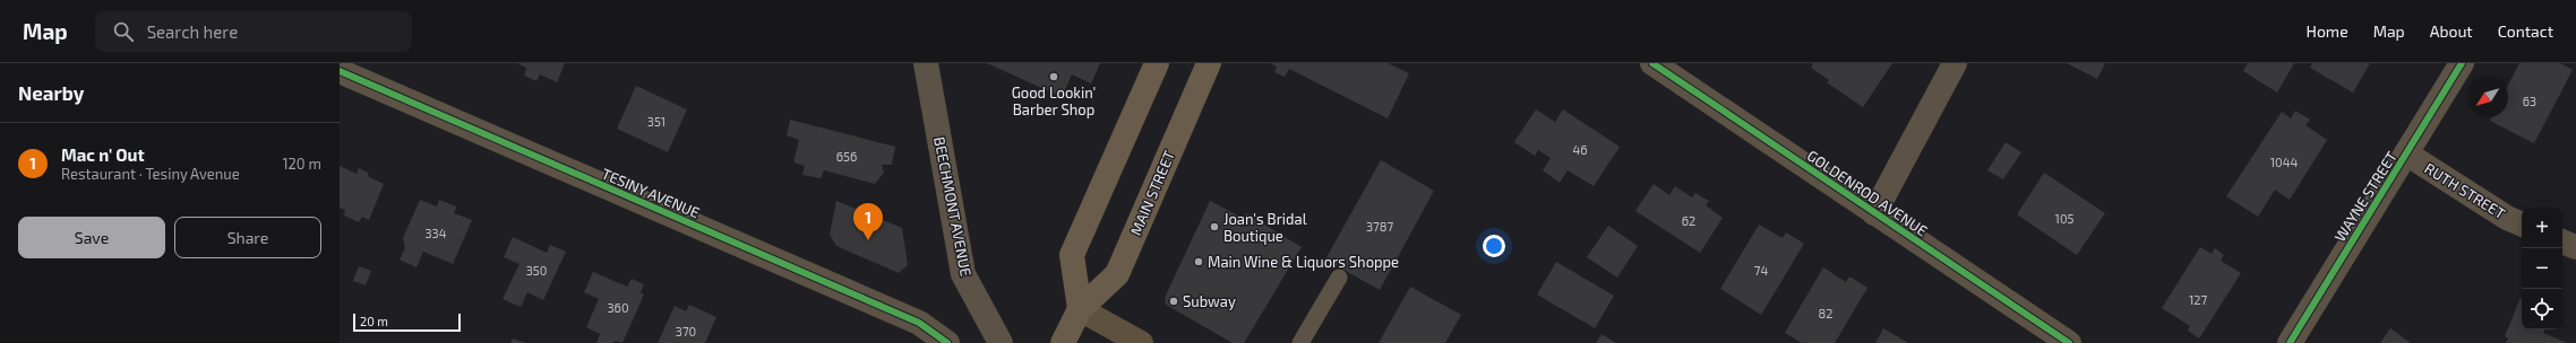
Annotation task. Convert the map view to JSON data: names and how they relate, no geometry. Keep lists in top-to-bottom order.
{
  "streets": {
    "main road": ["MAIN STREET"],
    "street": [
      "RUTH STREET",
      "TESINY AVENUE",
      "GOLDENROD AVENUE",
      "WAYNE STREET",
      "BEECHMONT AVENUE"
    ]
  },
  "crossings": [
    ["RUTH STREET", "WAYNE STREET"]
  ],
  "places": [
    "Good Lookin' Barber Shop",
    "Joan's Bridal Boutique",
    "Main Wine & Liquors Shoppe",
    "Subway"
  ],
  "house_numbers": [
    "63",
    "351",
    "46",
    "656",
    "1044",
    "105",
    "62",
    "3787",
    "334",
    "350",
    "74",
    "127",
    "360",
    "82",
    "370"
  ],
  "scale_bar": "20 m",
  "north": "bottom left",
  "page": {
    "header": "Map",
    "search": "Search here",
    "nav": [
      "Home",
      "Map",
      "About",
      "Contact"
    ],
    "heading": "Nearby",
    "list": [
      {
        "mark": "1",
        "name": "Mac n' Out",
        "note": "Restaurant · Tesiny Avenue",
        "value": "120 m"
      }
    ],
    "buttons": ["Save", "Share"],
    "pins": "1",
    "map_buttons": ["+", "−"],
    "scale": "20 m"
  }
}
